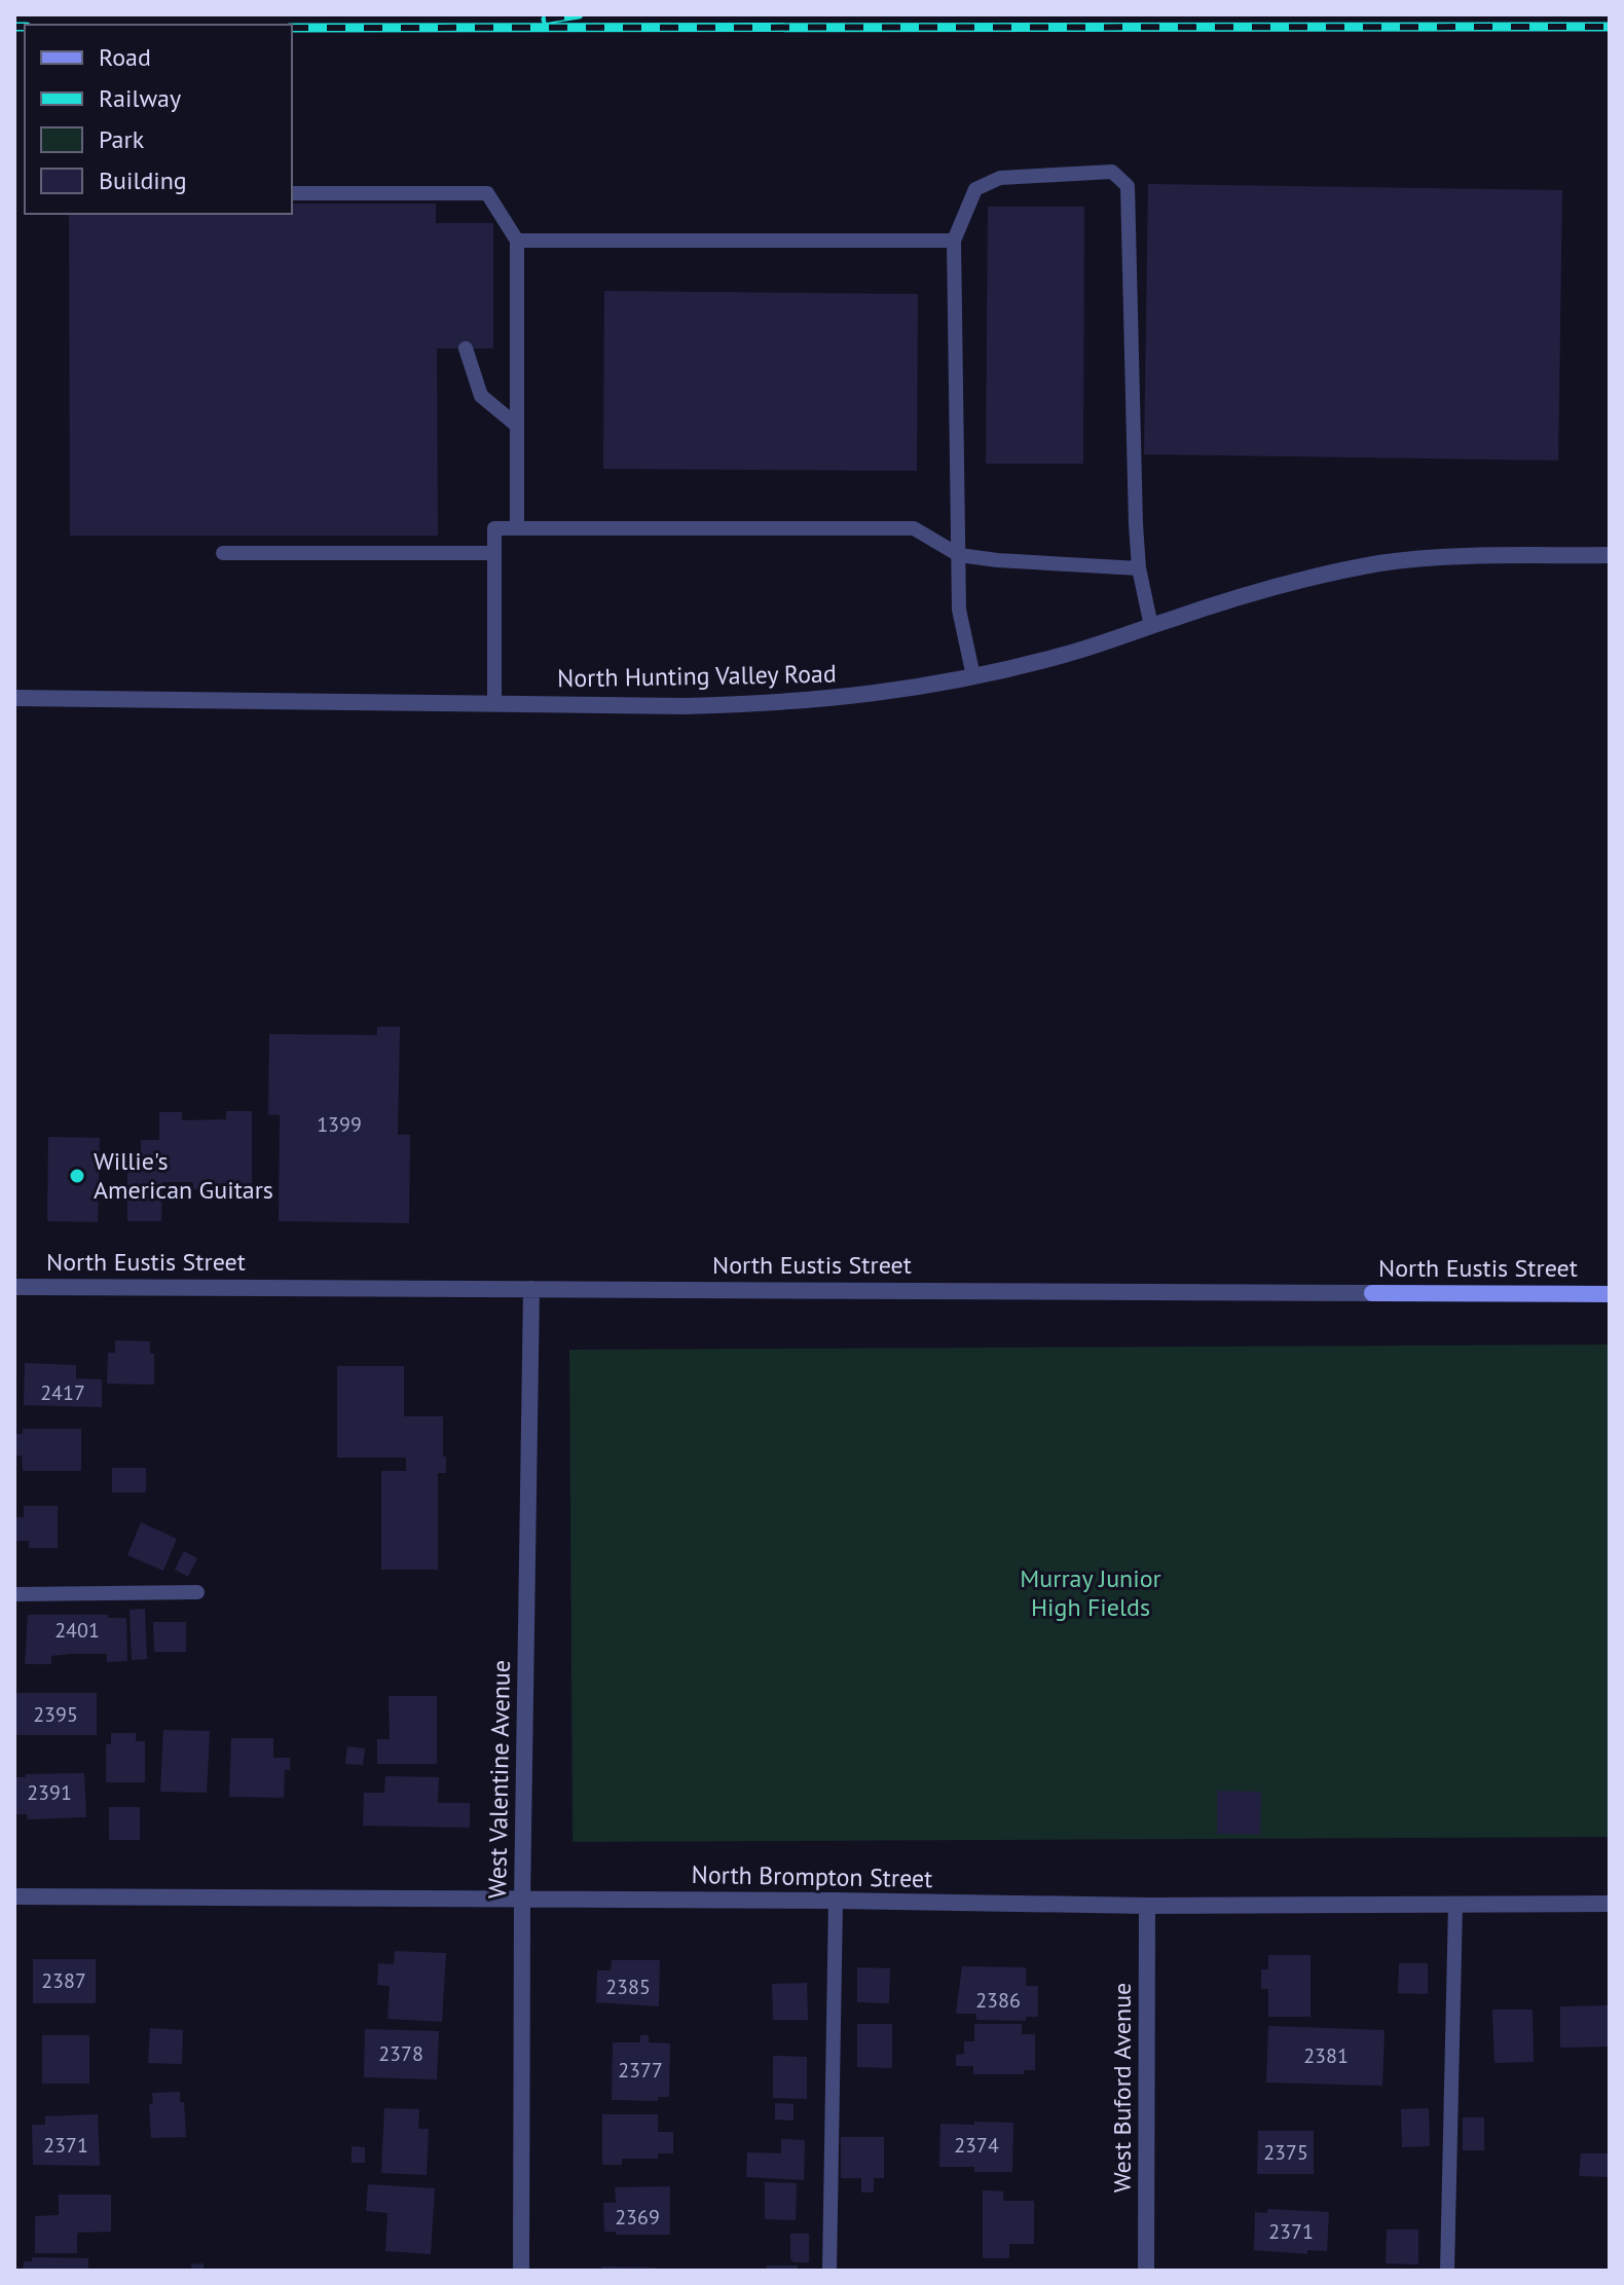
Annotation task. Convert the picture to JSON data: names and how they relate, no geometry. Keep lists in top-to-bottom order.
{
  "streets": {
    "main road": ["North Eustis Street"],
    "street": [
      "North Hunting Valley Road",
      "West Valentine Avenue",
      "North Brompton Street",
      "West Buford Avenue"
    ]
  },
  "crossings": [
    ["North Eustis Street", "West Valentine Avenue"],
    ["West Valentine Avenue", "North Brompton Street"],
    ["North Brompton Street", "West Buford Avenue"]
  ],
  "parks": ["Murray Junior High Fields"],
  "places": ["Willie's American Guitars"],
  "house_numbers": [
    "1399",
    "2417",
    "2401",
    "2395",
    "2391",
    "2387",
    "2385",
    "2386",
    "2378",
    "2381",
    "2377",
    "2371",
    "2374",
    "2375",
    "2369",
    "2371"
  ],
  "legend": [
    "Road",
    "Railway",
    "Park",
    "Building"
  ]
}
